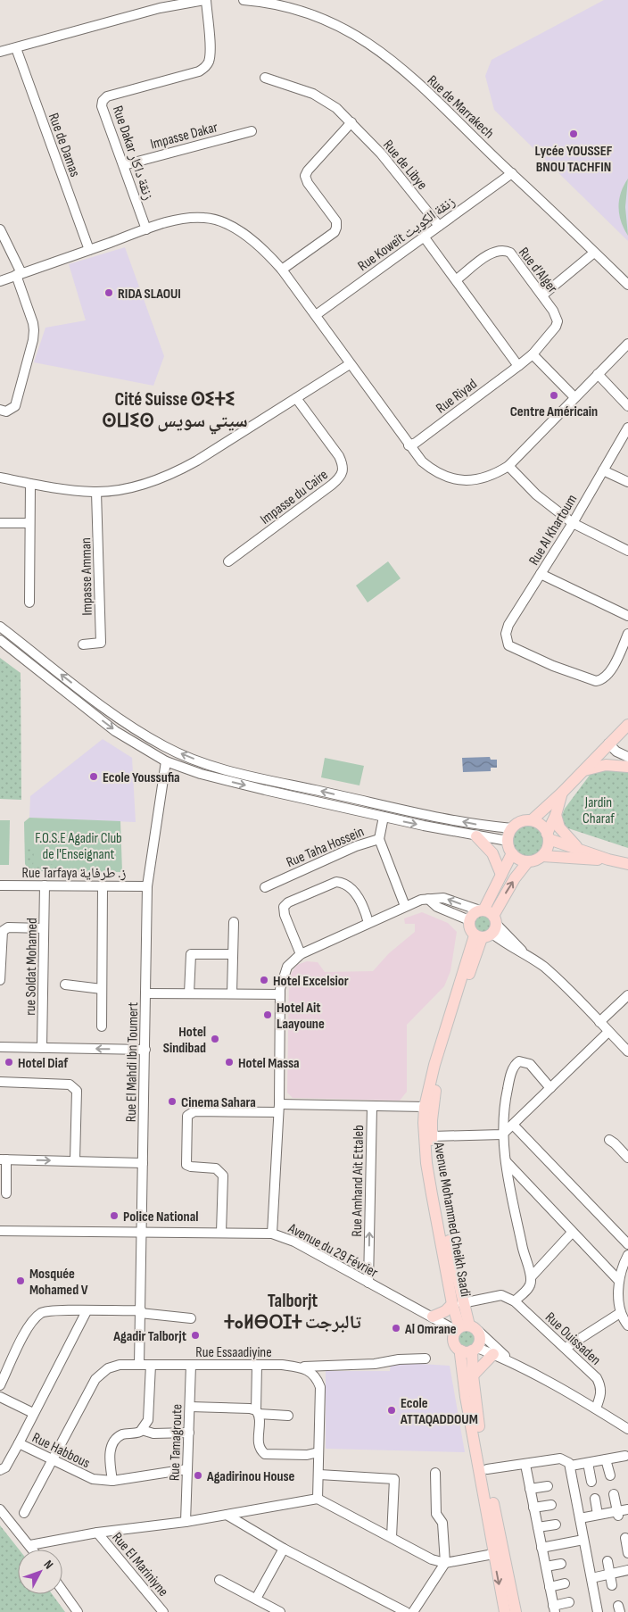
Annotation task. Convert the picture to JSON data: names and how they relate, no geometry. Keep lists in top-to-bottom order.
{
  "streets": {
    "main road": ["Avenue Mohammed Cheikh Saadi"],
    "street": [
      "Rue de Marrakech",
      "Impasse Dakar",
      "Rue de Damas",
      "Rue Dakar زنقة داكار",
      "Rue de Libye",
      "Rue Koweït زنقة الكويت",
      "Rue d'Alger",
      "Rue Riyad",
      "Impasse du Caire",
      "Rue Al Khartoum",
      "Impasse Amman",
      "Rue Taha Hossein",
      "Rue Tarfaya ز. طرفاية",
      "rue Soldat Mohamed",
      "Rue El Mahdi Ibn Toumert",
      "Rue Amhand Ait Ettaleb",
      "Avenue du 29 Février",
      "Rue Ouissaden",
      "Rue Essaadiyine",
      "Rue Tamagroute",
      "Rue Habbous",
      "Rue El Mariniyne"
    ]
  },
  "crossings": [
    ["Rue de Marrakech", "Rue Koweït زنقة الكويت"],
    ["Impasse Dakar", "Rue Dakar زنقة داكار"],
    ["Rue de Libye", "Rue Koweït زنقة الكويت"],
    ["Rue d'Alger", "Rue Riyad"],
    ["Rue Tarfaya ز. طرفاية", "rue Soldat Mohamed"],
    ["Rue Tarfaya ز. طرفاية", "Rue El Mahdi Ibn Toumert"],
    ["Rue El Mahdi Ibn Toumert", "Avenue du 29 Février"],
    ["Rue El Mahdi Ibn Toumert", "Rue Essaadiyine"],
    ["Rue Amhand Ait Ettaleb", "Avenue du 29 Février"],
    ["Avenue Mohammed Cheikh Saadi", "Avenue du 29 Février"],
    ["Rue Essaadiyine", "Rue Tamagroute"],
    ["Rue Essaadiyine", "Rue Habbous"],
    ["Rue Tamagroute", "Rue Habbous"]
  ],
  "one_way": ["Rue Amhand Ait Ettaleb"],
  "districts": ["Cité Suisse ⵙⵉⵜⵉ ⵙⵡⵉⵙ سيتي سويس", "Talborjt ⵜⴰⵍⴱⵔⵊⵜ تالبرجت"],
  "parks": ["Jardin Charaf", "F.O.S.E Agadir Club de l'Enseignant"],
  "places": [
    "Lycée YOUSSEF BNOU TACHFIN",
    "RIDA SLAOUI",
    "Centre Américain",
    "Ecole Youssufia",
    "Hotel Excelsior",
    "Hotel Ait Laayoune",
    "Hotel Sindibad",
    "Hotel Diaf",
    "Hotel Massa",
    "Cinema Sahara",
    "Police National",
    "Mosquée Mohamed V",
    "Al Omrane",
    "Agadir Talborjt",
    "Ecole ATTAQADDOUM",
    "Agadirinou House"
  ],
  "north": "top right"
}
